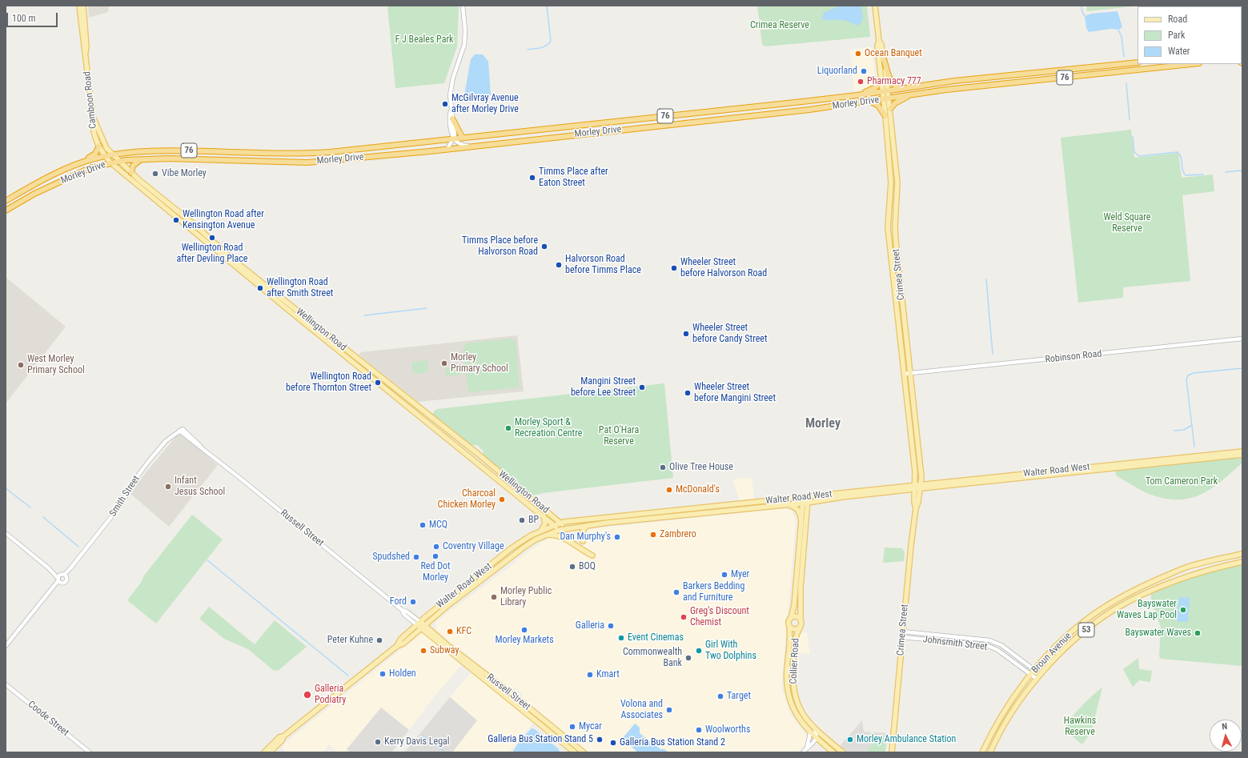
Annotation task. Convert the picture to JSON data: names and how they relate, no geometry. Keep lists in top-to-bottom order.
{
  "streets": {
    "highway": ["76", "Morley Drive"],
    "main road": [
      "Camboon Road",
      "Crimea Street",
      "Wellington Road",
      "Walter Road West",
      "Russell Street",
      "53",
      "Broun Avenue",
      "Collier Road"
    ],
    "street": [
      "Robinson Road",
      "Smith Street",
      "Johnsmith Street",
      "Coode Street"
    ]
  },
  "crossings": [
    ["Camboon Road", "Morley Drive"],
    ["Camboon Road", "Wellington Road"],
    ["Morley Drive", "Crimea Street"],
    ["Morley Drive", "Wellington Road"],
    ["Crimea Street", "Robinson Road"],
    ["Crimea Street", "Walter Road West"],
    ["Crimea Street", "Johnsmith Street"],
    ["Wellington Road", "Walter Road West"],
    ["Walter Road West", "Russell Street"],
    ["Smith Street", "Russell Street"],
    ["Johnsmith Street", "Broun Avenue"]
  ],
  "districts": ["Morley"],
  "parks": [
    "Crimea Reserve",
    "F J Beales Park",
    "Weld Square Reserve",
    "Pat O'Hara Reserve",
    "Tom Cameron Park",
    "Hawkins Reserve"
  ],
  "places": [
    "Ocean Banquet",
    "Liquorland",
    "Pharmacy 777",
    "McGilvray Avenue after Morley Drive",
    "Vibe Morley",
    "Timms Place after Eaton Street",
    "Wellington Road after Kensington Avenue",
    "Wellington Road after Devling Place",
    "Timms Place before Halvorson Road",
    "Halvorson Road before Timms Place",
    "Wheeler Street before Halvorson Road",
    "Wellington Road after Smith Street",
    "Wheeler Street before Candy Street",
    "Morley Primary School",
    "West Morley Primary School",
    "Wellington Road before Thornton Street",
    "Mangini Street before Lee Street",
    "Wheeler Street before Mangini Street",
    "Morley Sport & Recreation Centre",
    "Olive Tree House",
    "Infant Jesus School",
    "McDonald's",
    "Charcoal Chicken Morley",
    "BP",
    "MCQ",
    "Zambrero",
    "Dan Murphy's",
    "Coventry Village",
    "Red Dot Morley",
    "Spudshed",
    "BOQ",
    "Myer",
    "Barkers Bedding and Furniture",
    "Morley Public Library",
    "Ford",
    "Bayswater Waves Lap Pool",
    "Greg's Discount Chemist",
    "Galleria",
    "Morley Markets",
    "KFC",
    "Bayswater Waves",
    "Event Cinemas",
    "Peter Kuhne",
    "Subway",
    "Girl With Two Dolphins",
    "Commonwealth Bank",
    "Holden",
    "Kmart",
    "Galleria Podiatry",
    "Target",
    "Volona and Associates",
    "Mycar",
    "Woolworths",
    "Galleria Bus Station Stand 5",
    "Morley Ambulance Station",
    "Kerry Davis Legal",
    "Galleria Bus Station Stand 2"
  ],
  "legend": ["Road", "Park", "Water"],
  "scale_bar": "100 m",
  "north": "top"
}
